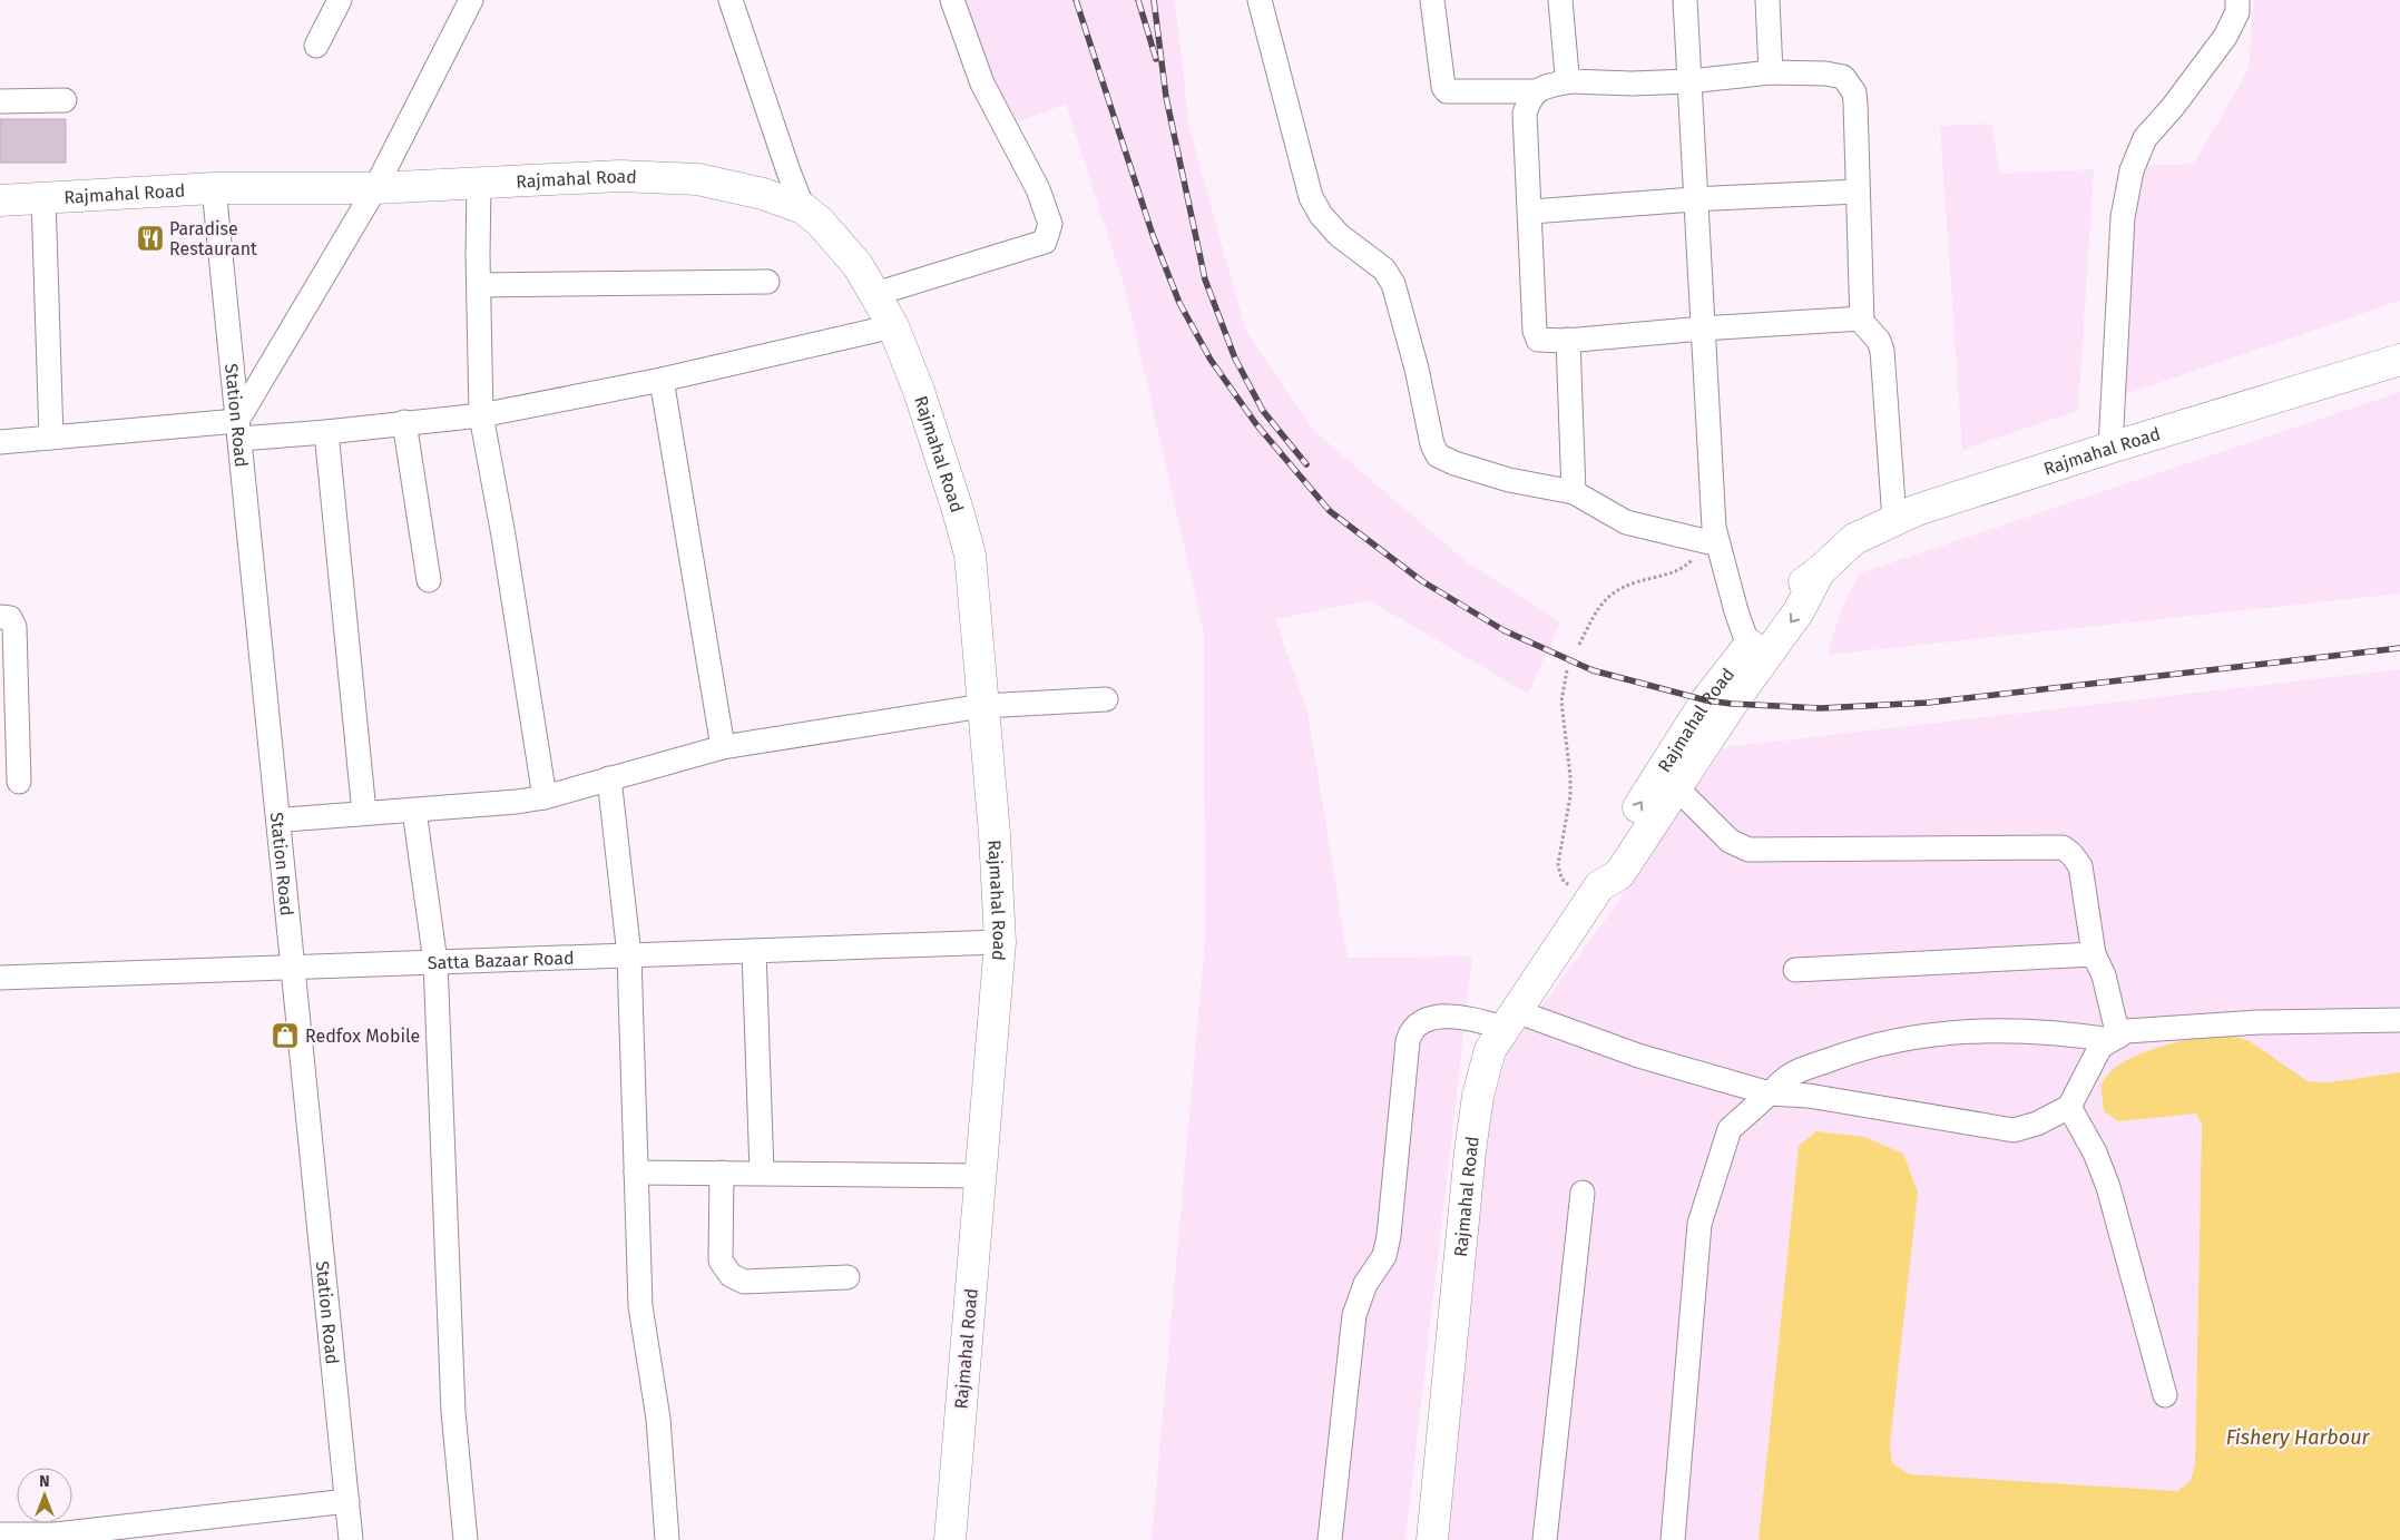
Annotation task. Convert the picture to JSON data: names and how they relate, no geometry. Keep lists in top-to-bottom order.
{
  "streets": {
    "main road": ["Rajmahal Road"],
    "street": ["Station Road", "Satta Bazaar Road"]
  },
  "crossings": [
    ["Rajmahal Road", "Station Road"],
    ["Rajmahal Road", "Satta Bazaar Road"],
    ["Station Road", "Satta Bazaar Road"]
  ],
  "water": ["Fishery Harbour"],
  "places": {
    "restaurant": ["Paradise Restaurant"],
    "shop": ["Redfox Mobile"]
  },
  "north": "top"
}
